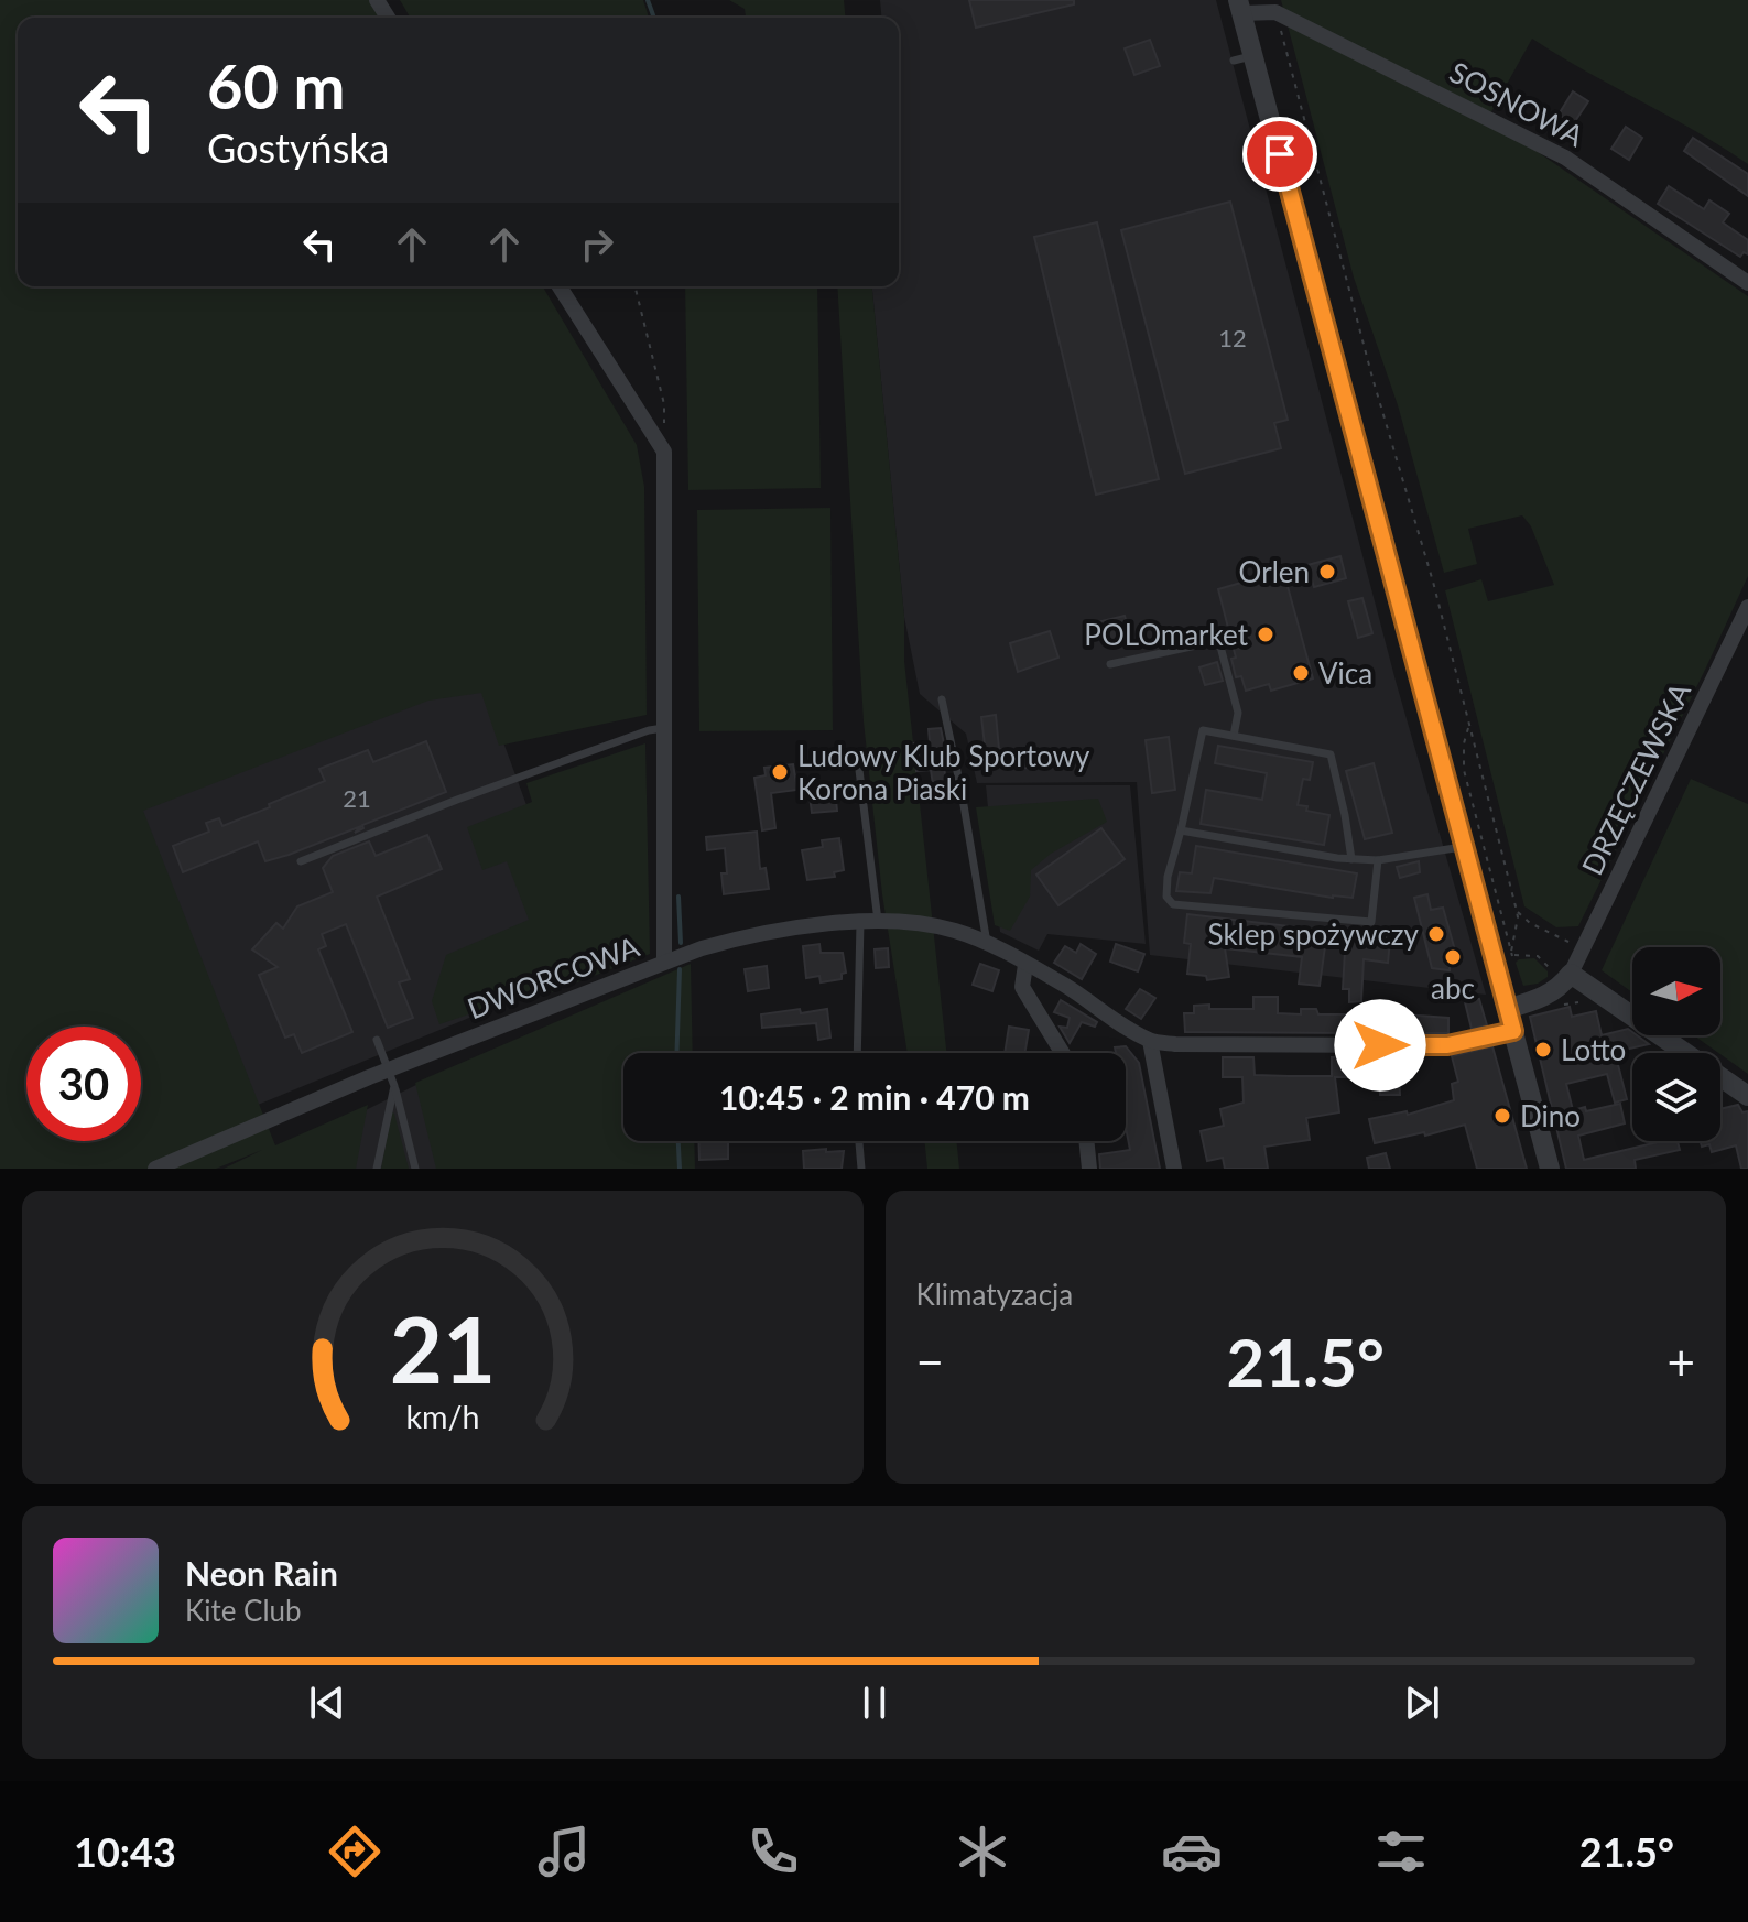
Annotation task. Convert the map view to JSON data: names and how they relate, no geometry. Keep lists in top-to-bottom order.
{
  "streets": {
    "street": ["SOSNOWA", "DRZĘCZEWSKA", "DWORCOWA"]
  },
  "places": [
    "Orlen",
    "POLOmarket",
    "Vica",
    "Ludowy Klub Sportowy Korona Piaski",
    "Sklep spożywczy",
    "abc",
    "Lotto",
    "Dino"
  ],
  "house_numbers": ["12", "21"],
  "north": "right",
  "page": {
    "turn": ["60 m", "Gostyńska"],
    "limit": "30",
    "trip": "10:45 · 2 min · 470 m",
    "tile": "Klimatyzacja",
    "heat": ["−", "21.5°", "+"],
    "song": ["Neon Rain", "Kite Club"],
    "tabs": ["10:43", "21.5°"],
    "gauge": ["21", "km/h"]
  }
}
